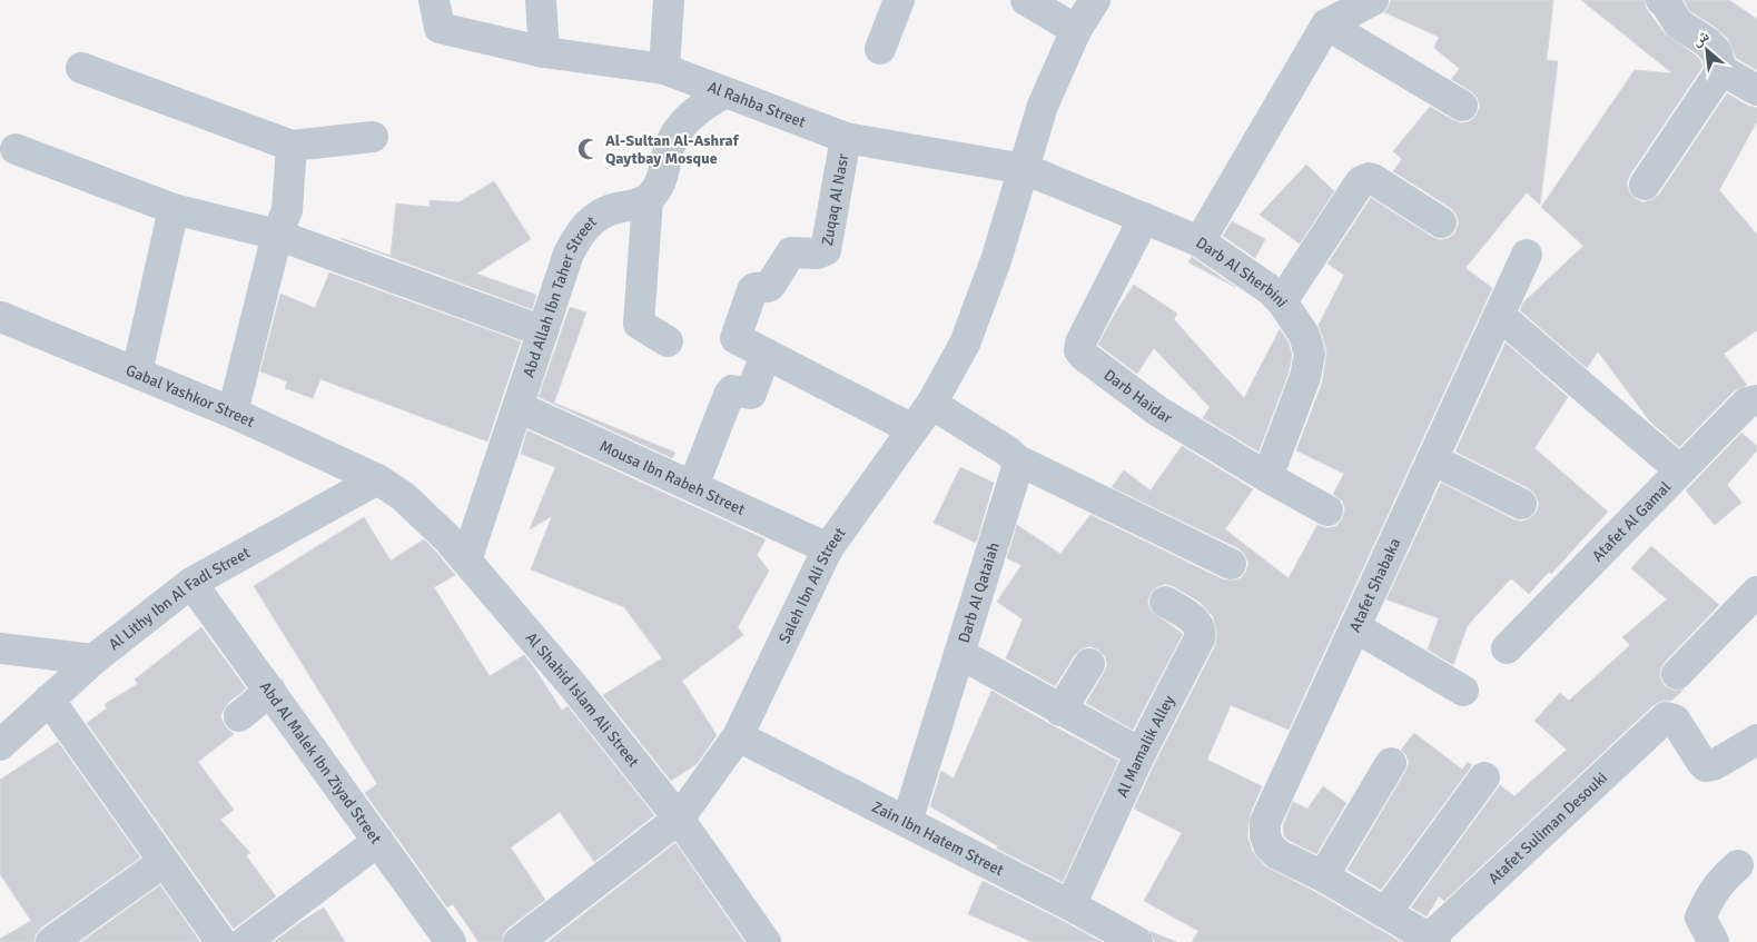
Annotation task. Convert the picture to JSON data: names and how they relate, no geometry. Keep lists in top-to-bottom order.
{
  "streets": {
    "street": [
      "Al Rahba Street",
      "Zuqaq Al Nasr",
      "Darb Al Sherbini",
      "Abd Allah Ibn Taher Street",
      "Darb Haidar",
      "Gabal Yashkor Street",
      "Mousa Ibn Rabeh Street",
      "Atafet Al Gamal",
      "Atafet Shabaka",
      "Saleh Ibn Ali Street",
      "Darb Al Qataiah",
      "Al Lithy Ibn Al Fadl Street",
      "Al Shahid Islam Ali Street",
      "Al Mamalik Alley",
      "Abd Al Malek Ibn Ziyad Street",
      "Atafet Suliman Desouki",
      "Zain Ibn Hatem Street"
    ]
  },
  "crossings": [
    ["Al Rahba Street", "Zuqaq Al Nasr"],
    ["Al Rahba Street", "Darb Al Sherbini"],
    ["Al Rahba Street", "Saleh Ibn Ali Street"],
    ["Darb Al Sherbini", "Darb Haidar"],
    ["Darb Al Sherbini", "Saleh Ibn Ali Street"],
    ["Abd Allah Ibn Taher Street", "Mousa Ibn Rabeh Street"],
    ["Abd Allah Ibn Taher Street", "Al Shahid Islam Ali Street"],
    ["Gabal Yashkor Street", "Al Lithy Ibn Al Fadl Street"],
    ["Gabal Yashkor Street", "Al Shahid Islam Ali Street"],
    ["Mousa Ibn Rabeh Street", "Saleh Ibn Ali Street"],
    ["Saleh Ibn Ali Street", "Al Shahid Islam Ali Street"],
    ["Saleh Ibn Ali Street", "Zain Ibn Hatem Street"],
    ["Darb Al Qataiah", "Zain Ibn Hatem Street"],
    ["Al Lithy Ibn Al Fadl Street", "Al Shahid Islam Ali Street"],
    ["Al Lithy Ibn Al Fadl Street", "Abd Al Malek Ibn Ziyad Street"],
    ["Al Mamalik Alley", "Zain Ibn Hatem Street"]
  ],
  "places": {
    "mosque": ["Al-Sultan Al-Ashraf Qaytbay Mosque"]
  },
  "north": "top left"
}
